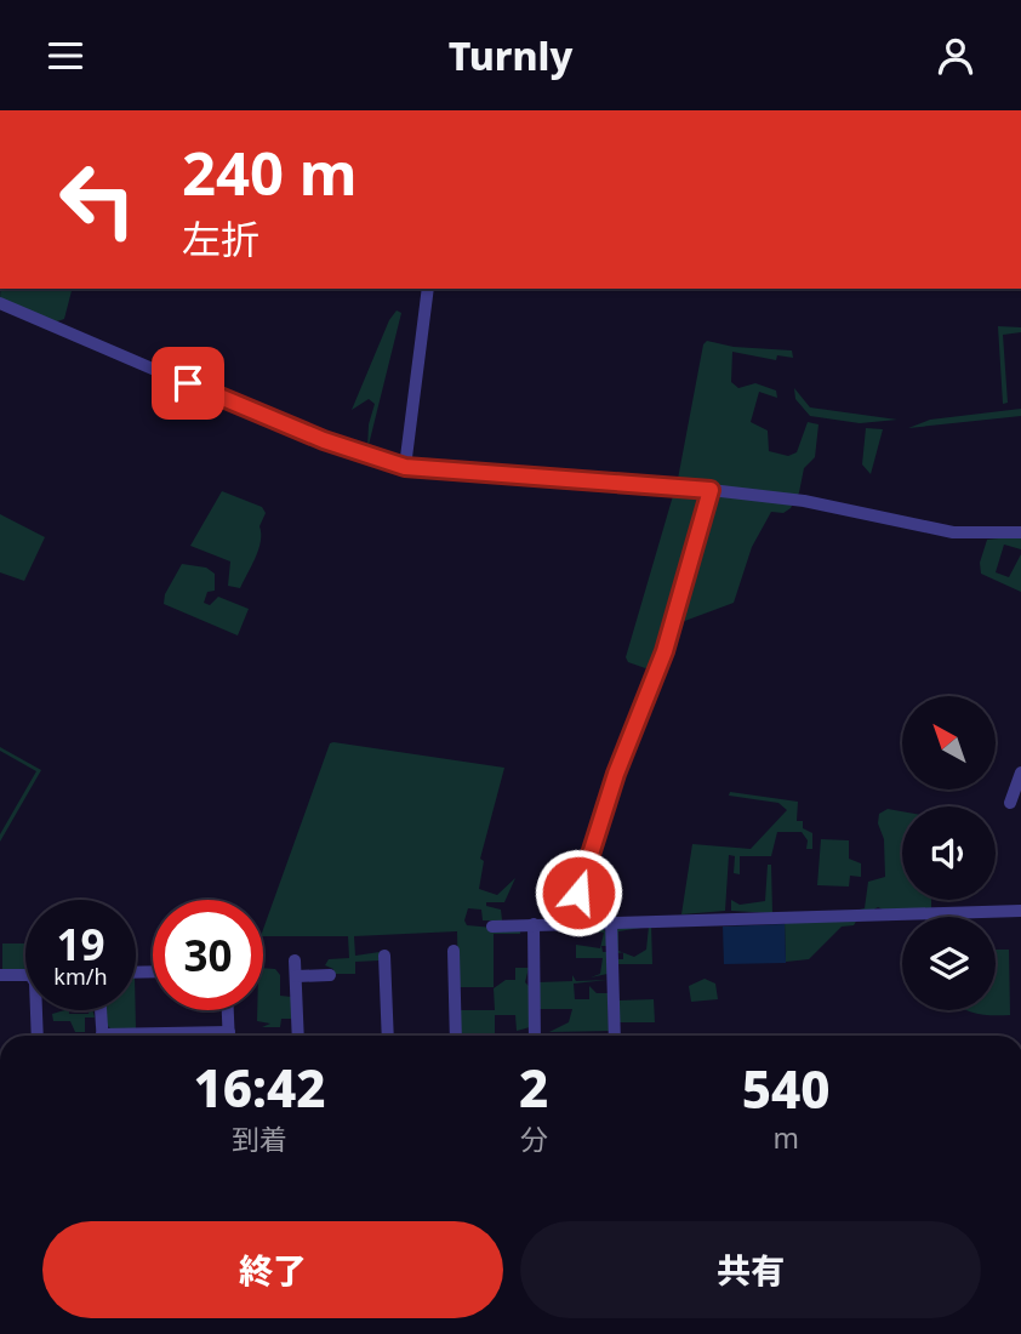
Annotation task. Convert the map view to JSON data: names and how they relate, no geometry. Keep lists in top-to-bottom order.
{
  "north": "top left",
  "page": {
    "header": "Turnly",
    "turn": ["240 m", "左折"],
    "speed": "19 km/h",
    "limit": "30",
    "eta": [
      "16:42",
      "到着",
      "2",
      "分",
      "540",
      "m"
    ],
    "buttons": ["終了", "共有"]
  }
}
